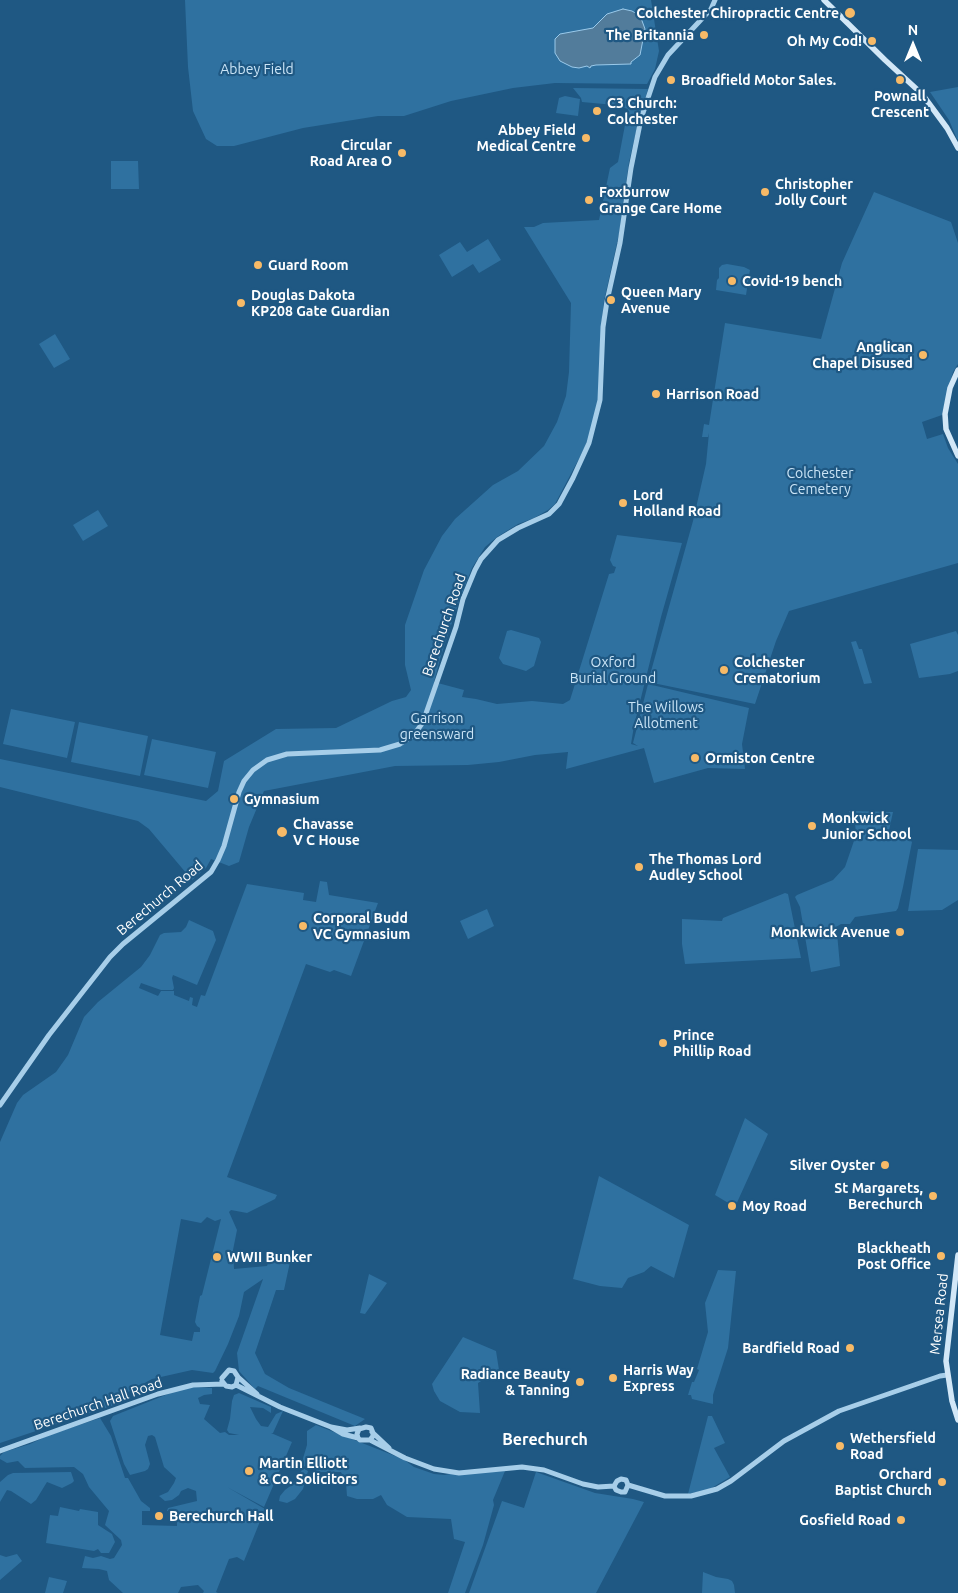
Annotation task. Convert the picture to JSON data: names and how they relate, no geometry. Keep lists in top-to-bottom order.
{
  "streets": {
    "main road": ["Mersea Road"],
    "street": ["Berechurch Road", "Berechurch Hall Road"]
  },
  "districts": ["Berechurch"],
  "parks": [
    "Abbey Field",
    "Colchester Cemetery",
    "Oxford Burial Ground",
    "The Willows Allotment",
    "Garrison greensward"
  ],
  "places": [
    "Colchester Chiropractic Centre",
    "The Britannia",
    "Oh My Cod!",
    "Broadfield Motor Sales.",
    "Pownall Crescent",
    "C3 Church: Colchester",
    "Abbey Field Medical Centre",
    "Circular Road Area O",
    "Christopher Jolly Court",
    "Foxburrow Grange Care Home",
    "Guard Room",
    "Covid-19 bench",
    "Queen Mary Avenue",
    "Douglas Dakota KP208 Gate Guardian",
    "Anglican Chapel Disused",
    "Harrison Road",
    "Lord Holland Road",
    "Colchester Crematorium",
    "Ormiston Centre",
    "Gymnasium",
    "Monkwick Junior School",
    "Chavasse V C House",
    "The Thomas Lord Audley School",
    "Corporal Budd VC Gymnasium",
    "Monkwick Avenue",
    "Prince Phillip Road",
    "Silver Oyster",
    "St Margarets, Berechurch",
    "Moy Road",
    "Blackheath Post Office",
    "WWII Bunker",
    "Bardfield Road",
    "Harris Way Express",
    "Radiance Beauty & Tanning",
    "Wethersfield Road",
    "Martin Elliott & Co. Solicitors",
    "Orchard Baptist Church",
    "Berechurch Hall",
    "Gosfield Road"
  ],
  "north": "top"
}
